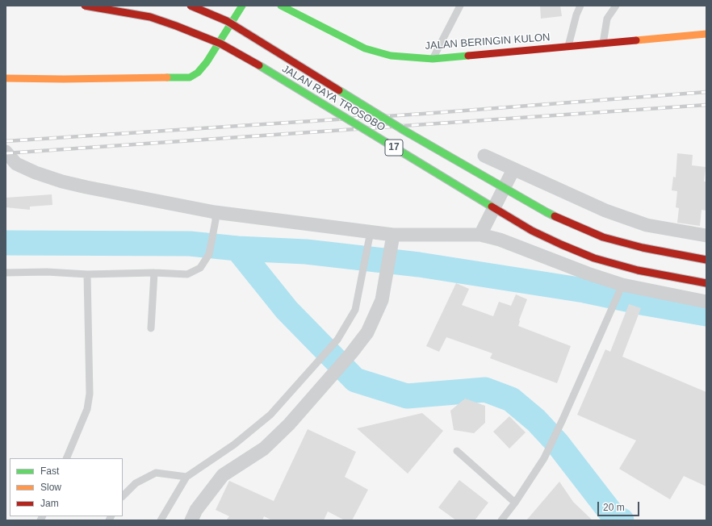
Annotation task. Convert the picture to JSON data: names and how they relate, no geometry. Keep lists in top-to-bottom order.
{
  "streets": {
    "main road": ["JALAN BERINGIN KULON", "JALAN RAYA TROSOBO", "17"]
  },
  "legend": ["Fast", "Slow", "Jam"],
  "scale_bar": "20 m"
}
